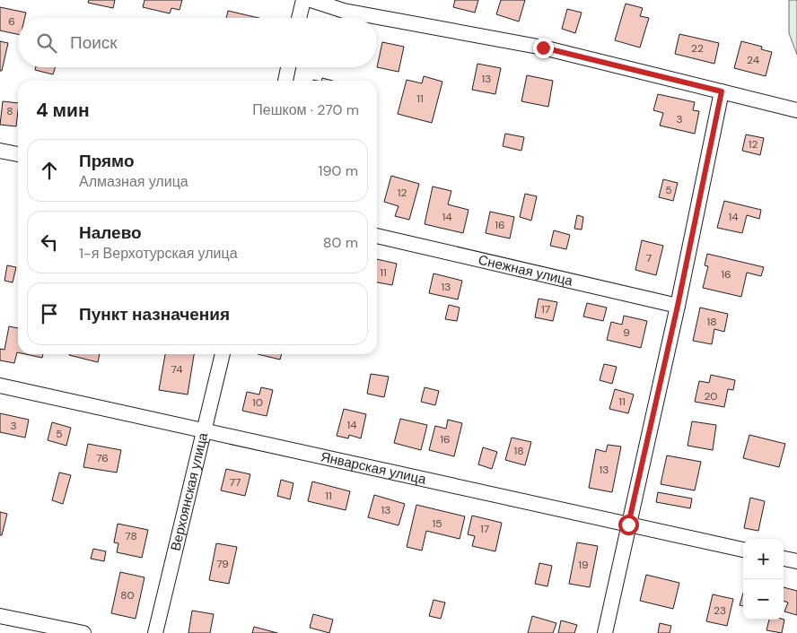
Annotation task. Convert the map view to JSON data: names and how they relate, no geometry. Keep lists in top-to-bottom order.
{
  "streets": {
    "street": ["Снежная улица", "Январская улица", "Верхоянская улица"]
  },
  "crossings": [
    ["Январская улица", "Верхоянская улица"]
  ],
  "house_numbers": [
    "6",
    "22",
    "24",
    "13",
    "11",
    "8",
    "3",
    "12",
    "5",
    "12",
    "14",
    "14",
    "16",
    "7",
    "11",
    "16",
    "13",
    "17",
    "18",
    "9",
    "74",
    "20",
    "11",
    "10",
    "14",
    "3",
    "5",
    "16",
    "18",
    "76",
    "13",
    "77",
    "11",
    "13",
    "15",
    "17",
    "78",
    "79",
    "19",
    "80",
    "23"
  ],
  "page": {
    "search": "Поиск",
    "heading": ["4 мин", "Пешком · 270 m"],
    "list": [
      ["Прямо", "Алмазная улица", "190 m"],
      ["Налево", "1-я Верхотурская улица", "80 m"],
      "Пункт назначения"
    ],
    "map_buttons": ["+", "−"]
  }
}
